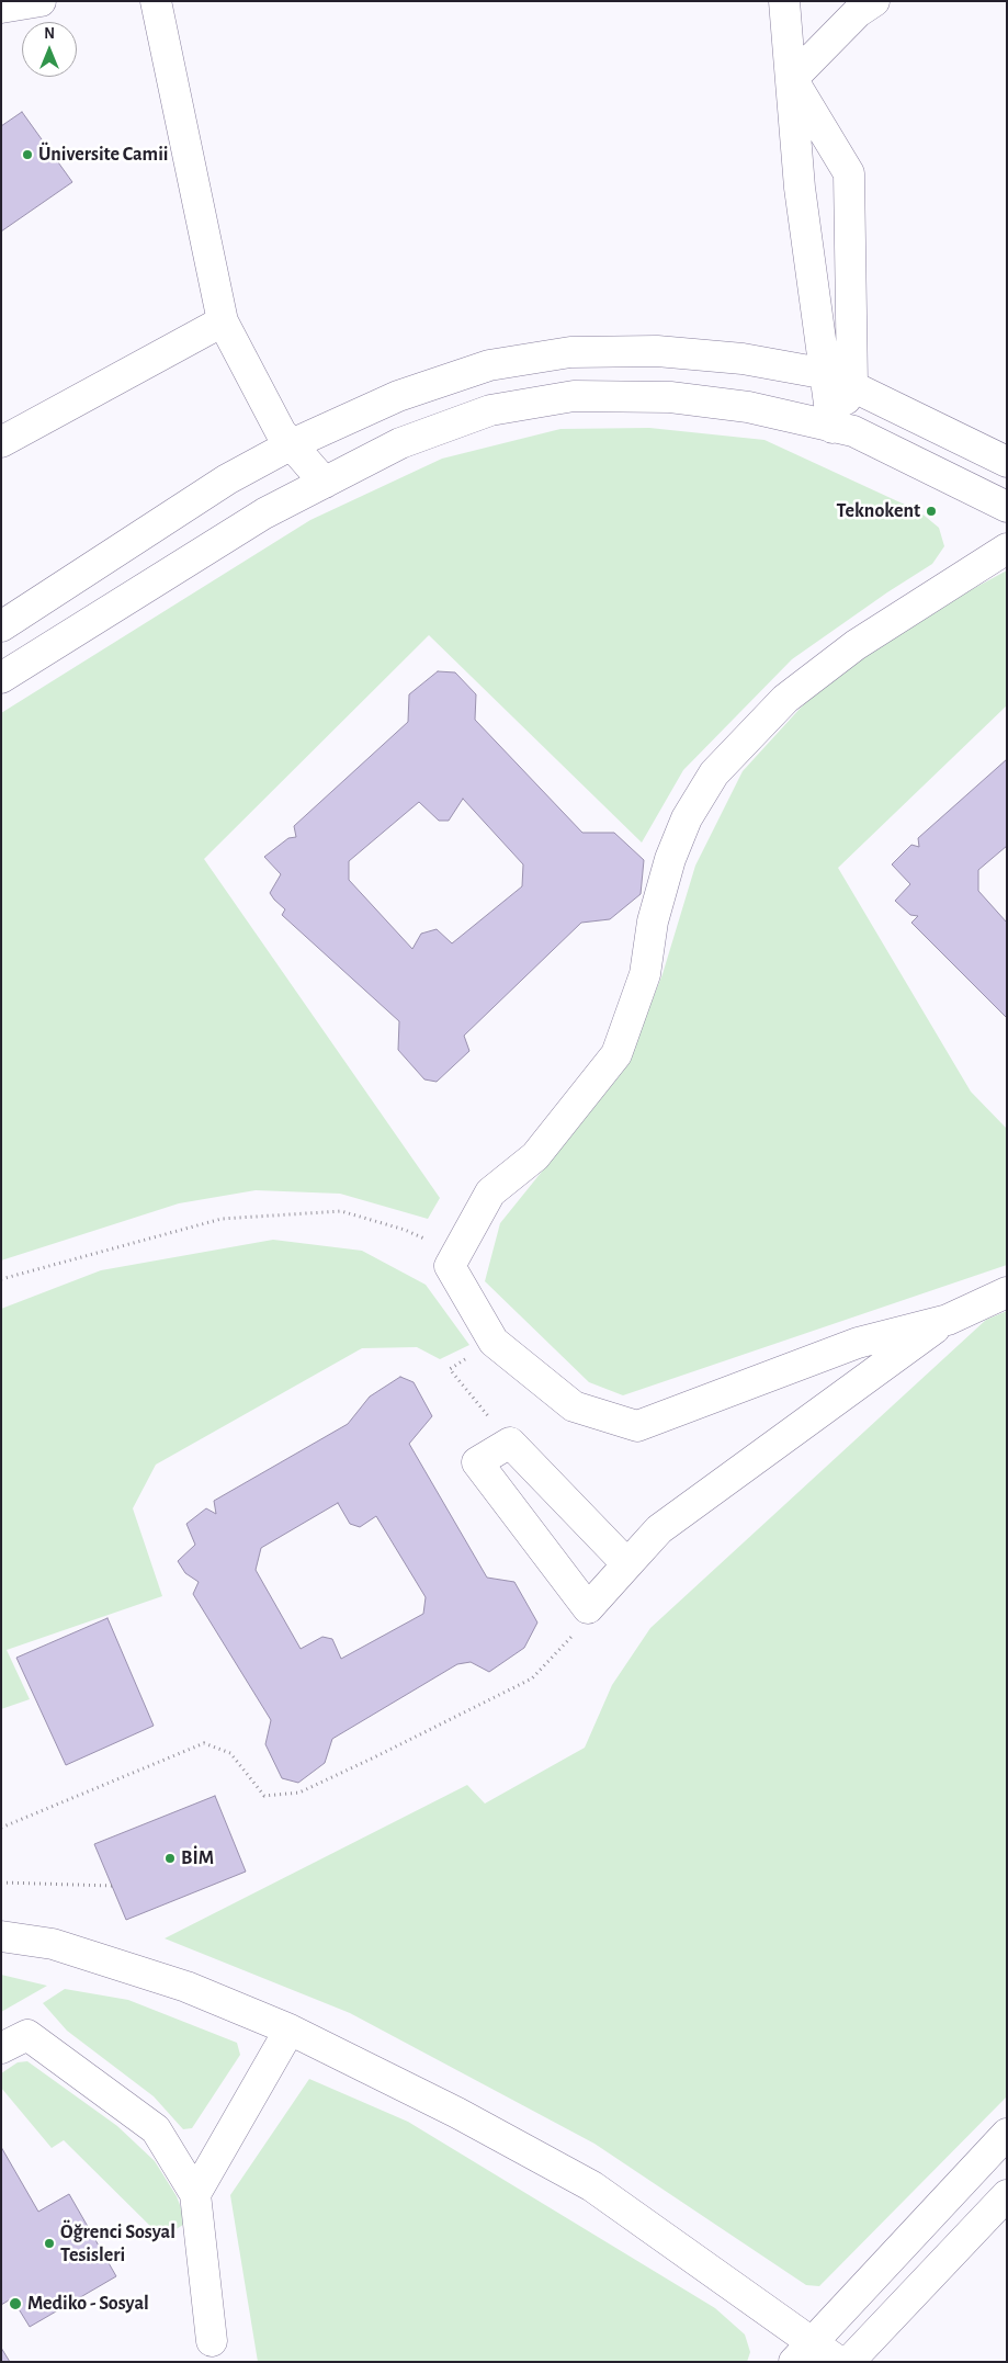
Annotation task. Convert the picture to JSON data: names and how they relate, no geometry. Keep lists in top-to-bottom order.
{
  "places": [
    "Üniversite Camii",
    "Teknokent",
    "BİM",
    "Öğrenci Sosyal Tesisleri",
    "Mediko - Sosyal"
  ],
  "north": "top"
}
